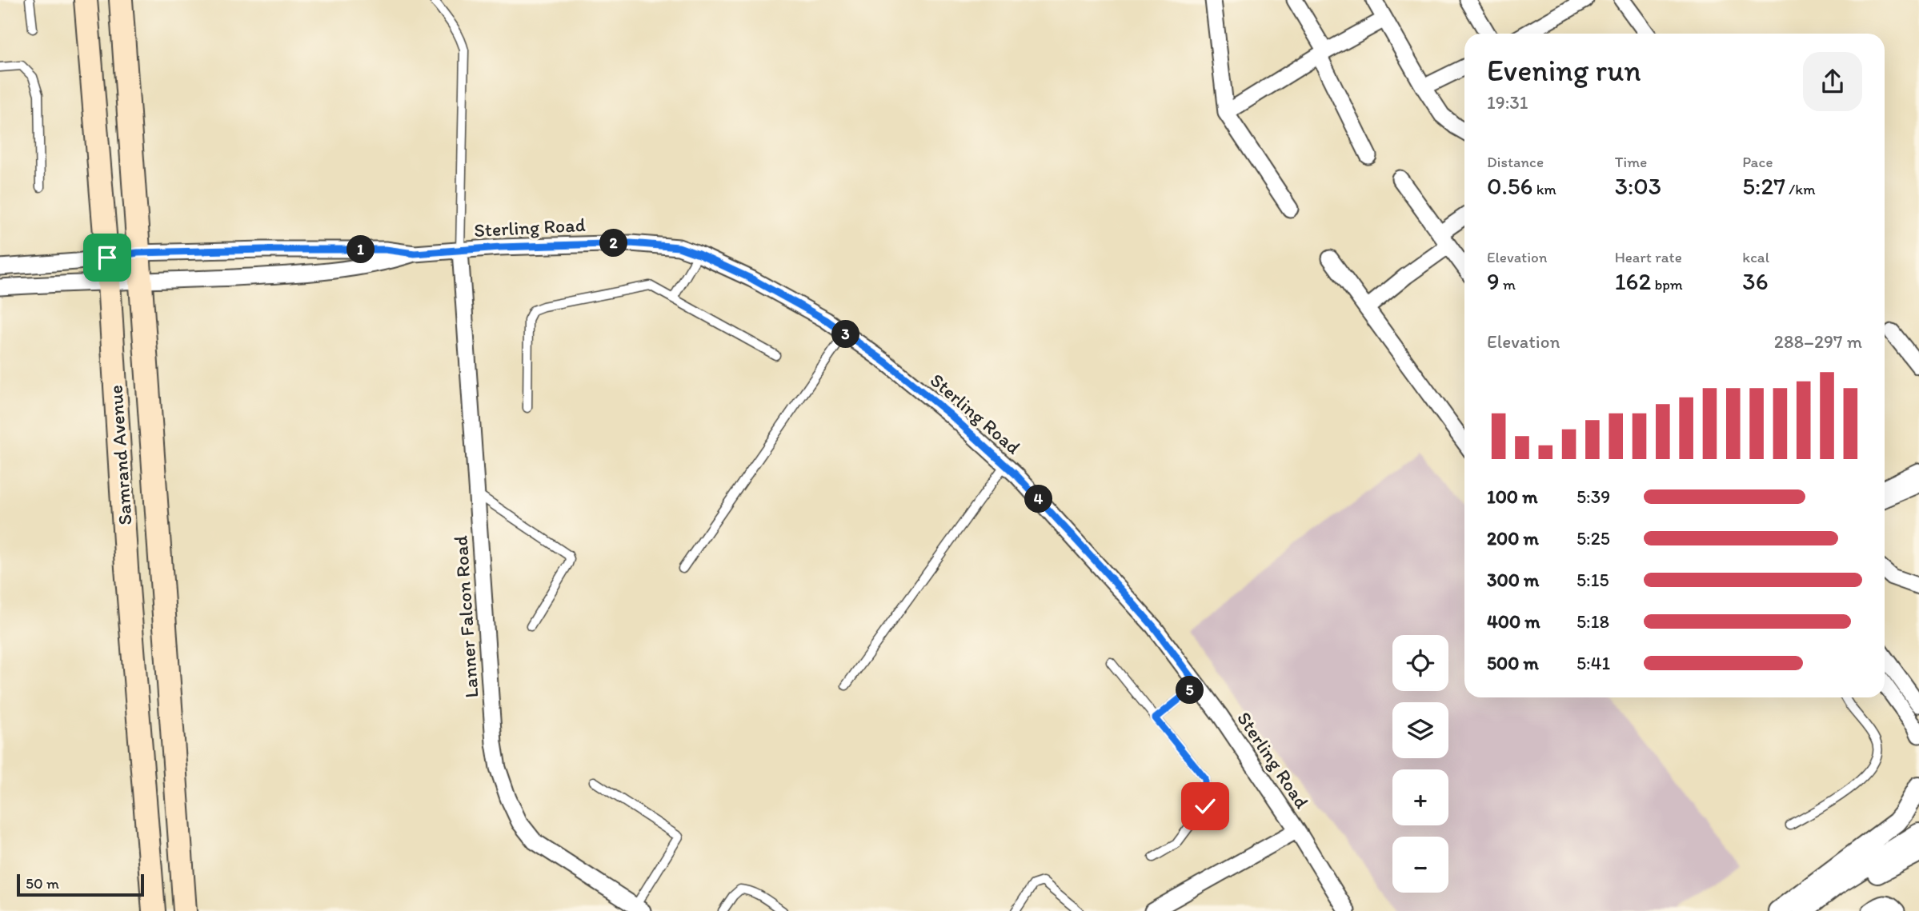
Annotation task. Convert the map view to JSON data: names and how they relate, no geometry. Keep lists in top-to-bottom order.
{
  "streets": {
    "main road": ["Samrand Avenue"],
    "street": ["Sterling Road", "Lanner Falcon Road"]
  },
  "crossings": [
    ["Sterling Road", "Samrand Avenue"],
    ["Sterling Road", "Lanner Falcon Road"]
  ],
  "scale_bar": "50 m",
  "page": {
    "heading": ["Evening run", "19:31"],
    "stats": [
      ["Distance", "0.56 km"],
      ["Time", "3:03"],
      ["Pace", "5:27 /km"],
      ["Elevation", "9 m"],
      ["Heart rate", "162 bpm"],
      ["kcal", "36"]
    ],
    "pins": [
      "2",
      "1",
      "3",
      "4",
      "5"
    ],
    "chart": ["Elevation", "288–297 m"],
    "list": [
      {
        "name": "100 m",
        "note": "5:39"
      },
      {
        "name": "200 m",
        "note": "5:25"
      },
      {
        "name": "300 m",
        "note": "5:15"
      },
      {
        "name": "400 m",
        "note": "5:18"
      },
      {
        "name": "500 m",
        "note": "5:41"
      }
    ],
    "map_buttons": ["+", "−"],
    "scale": "50 m"
  }
}
